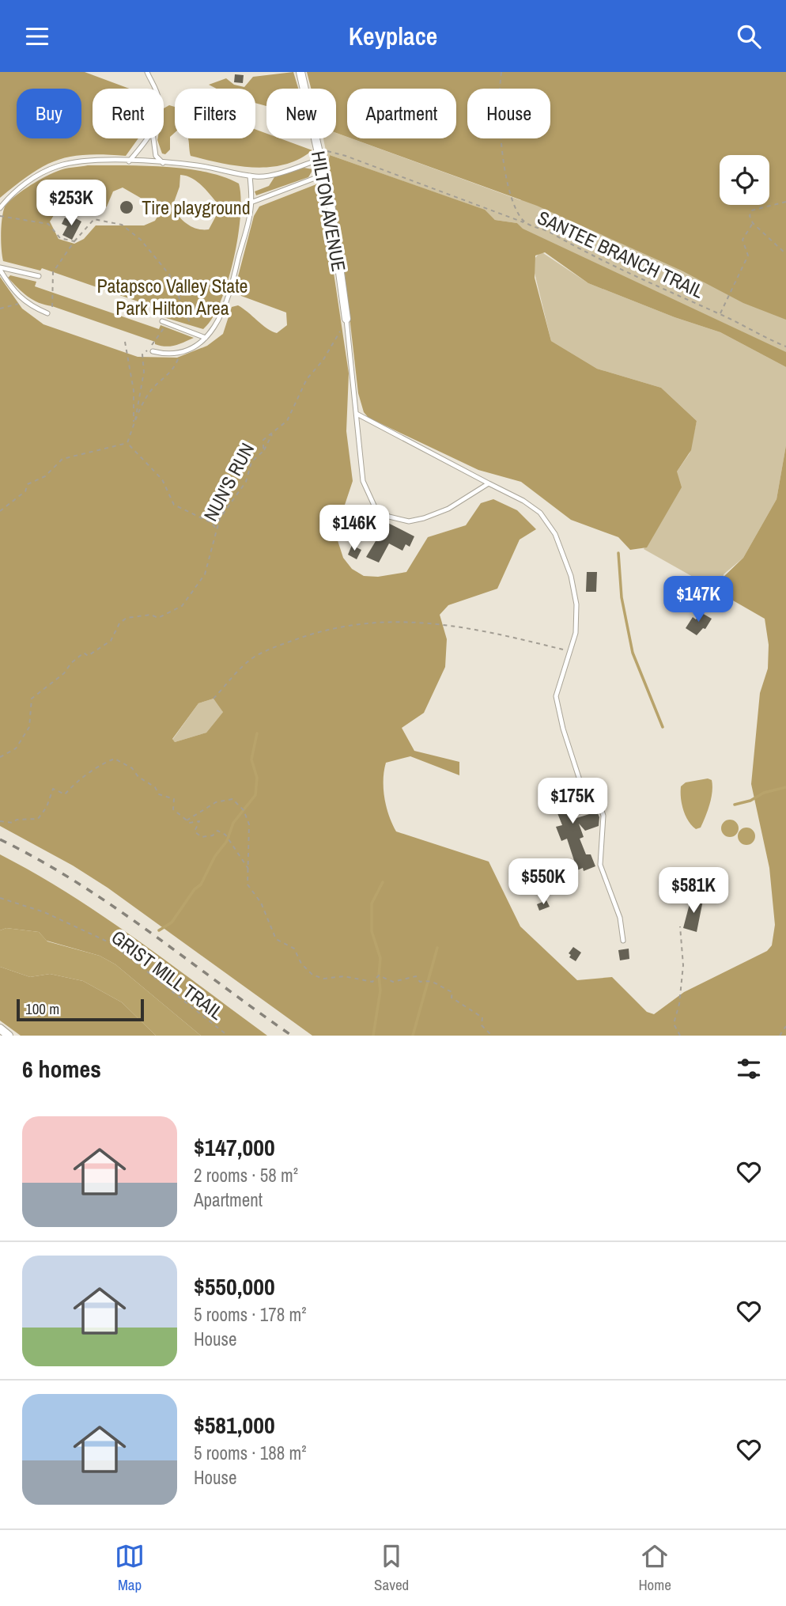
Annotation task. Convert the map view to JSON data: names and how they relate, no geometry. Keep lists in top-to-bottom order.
{
  "streets": {
    "street": ["HILTON AVENUE"],
    "path": ["SANTEE BRANCH TRAIL", "NUN'S RUN", "GRIST MILL TRAIL"]
  },
  "parks": ["Tire playground", "Patapsco Valley State Park Hilton Area"],
  "scale_bar": "100 m",
  "page": {
    "header": "Keyplace",
    "chip": [
      "Buy",
      "Rent",
      "Filters",
      "New",
      "Apartment",
      "House"
    ],
    "price": [
      "$253K",
      "$146K",
      "$147K",
      "$175K",
      "$550K",
      "$581K"
    ],
    "scale": "100 m",
    "heading": "6 homes",
    "list": [
      {
        "name": "$147,000",
        "note": "2 rooms · 58 m² · Apartment"
      },
      {
        "name": "$550,000",
        "note": "5 rooms · 178 m² · House"
      },
      {
        "name": "$581,000",
        "note": "5 rooms · 188 m² · House"
      }
    ],
    "tabs": ["Map", "Saved", "Home"]
  }
}
